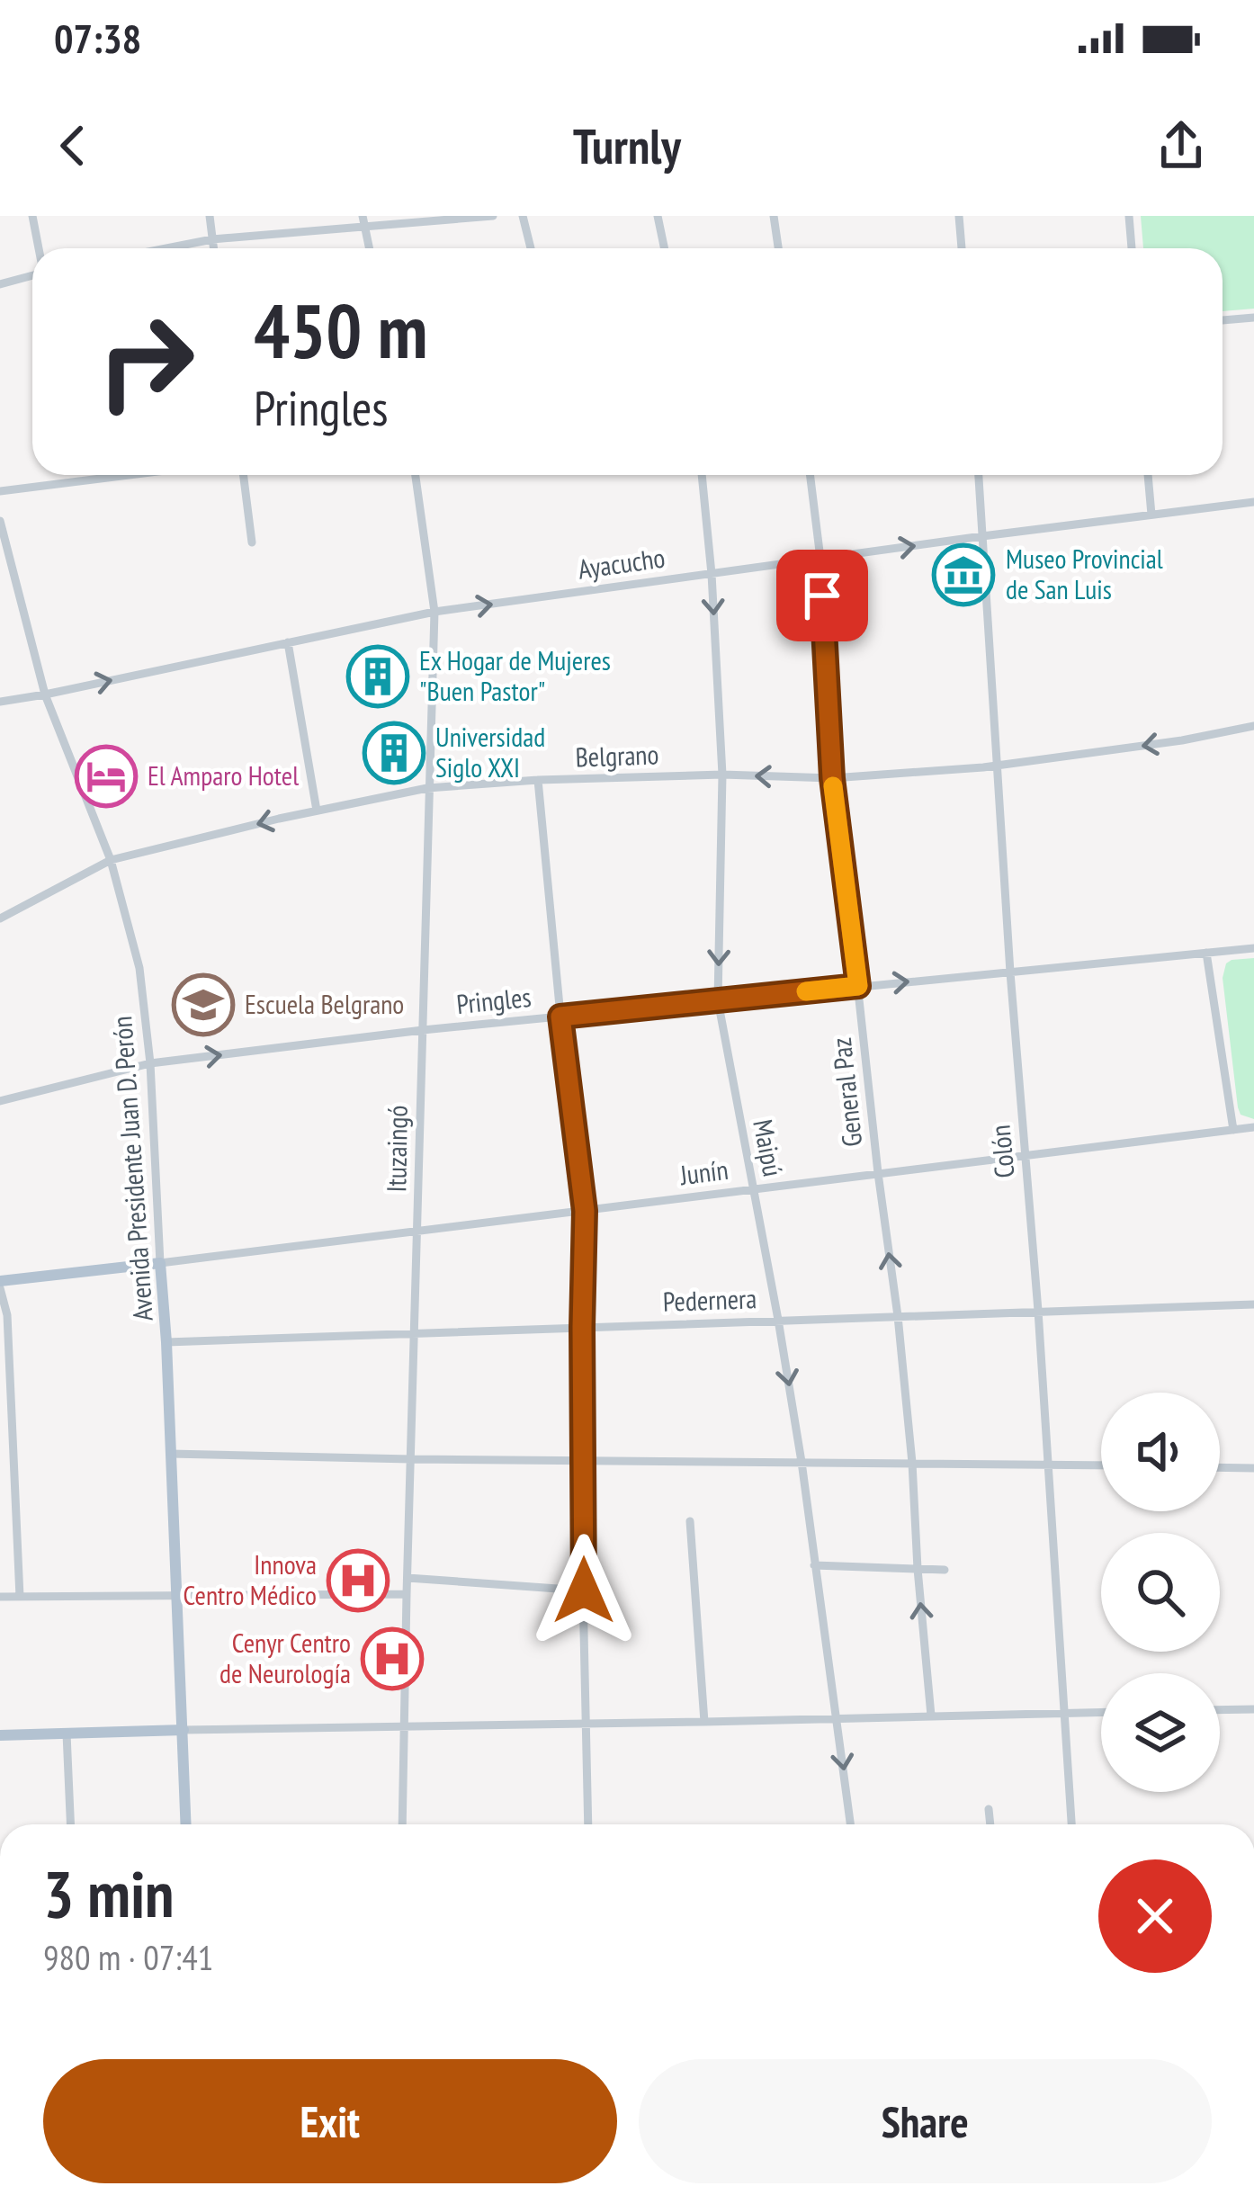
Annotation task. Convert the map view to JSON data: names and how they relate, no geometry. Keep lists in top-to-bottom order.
{
  "streets": {
    "main road": ["Avenida Presidente Juan D. Perón"],
    "street": [
      "Ayacucho",
      "Belgrano",
      "Pringles",
      "General Paz",
      "Maipú",
      "Ituzaingó",
      "Colón",
      "Junín",
      "Pedernera"
    ]
  },
  "crossings": [
    ["Ayacucho", "General Paz"],
    ["Ayacucho", "Maipú"],
    ["Ayacucho", "Ituzaingó"],
    ["Ayacucho", "Colón"],
    ["Ayacucho", "Avenida Presidente Juan D. Perón"],
    ["Belgrano", "General Paz"],
    ["Belgrano", "Maipú"],
    ["Belgrano", "Ituzaingó"],
    ["Belgrano", "Colón"],
    ["Belgrano", "Avenida Presidente Juan D. Perón"],
    ["Pringles", "General Paz"],
    ["Pringles", "Maipú"],
    ["Pringles", "Ituzaingó"],
    ["Pringles", "Colón"],
    ["Pringles", "Avenida Presidente Juan D. Perón"],
    ["General Paz", "Junín"],
    ["General Paz", "Pedernera"],
    ["Maipú", "Junín"],
    ["Maipú", "Pedernera"],
    ["Ituzaingó", "Junín"],
    ["Ituzaingó", "Pedernera"],
    ["Colón", "Junín"],
    ["Colón", "Pedernera"],
    ["Avenida Presidente Juan D. Perón", "Junín"],
    ["Avenida Presidente Juan D. Perón", "Pedernera"]
  ],
  "one_way": ["Ayacucho", "Belgrano", "Maipú"],
  "places": {
    "museum": ["Museo Provincial de San Luis"],
    "building": ["Ex Hogar de Mujeres \"Buen Pastor\"", "Universidad Siglo XXI"],
    "hotel": ["El Amparo Hotel"],
    "school or university": ["Escuela Belgrano"],
    "hospital": ["Innova Centro Médico", "Cenyr Centro de Neurología"]
  },
  "page": {
    "status": "07:38",
    "header": "Turnly",
    "turn": ["450 m", "Pringles"],
    "heading": ["3 min", "980 m · 07:41"],
    "buttons": ["Exit", "Share"]
  }
}
